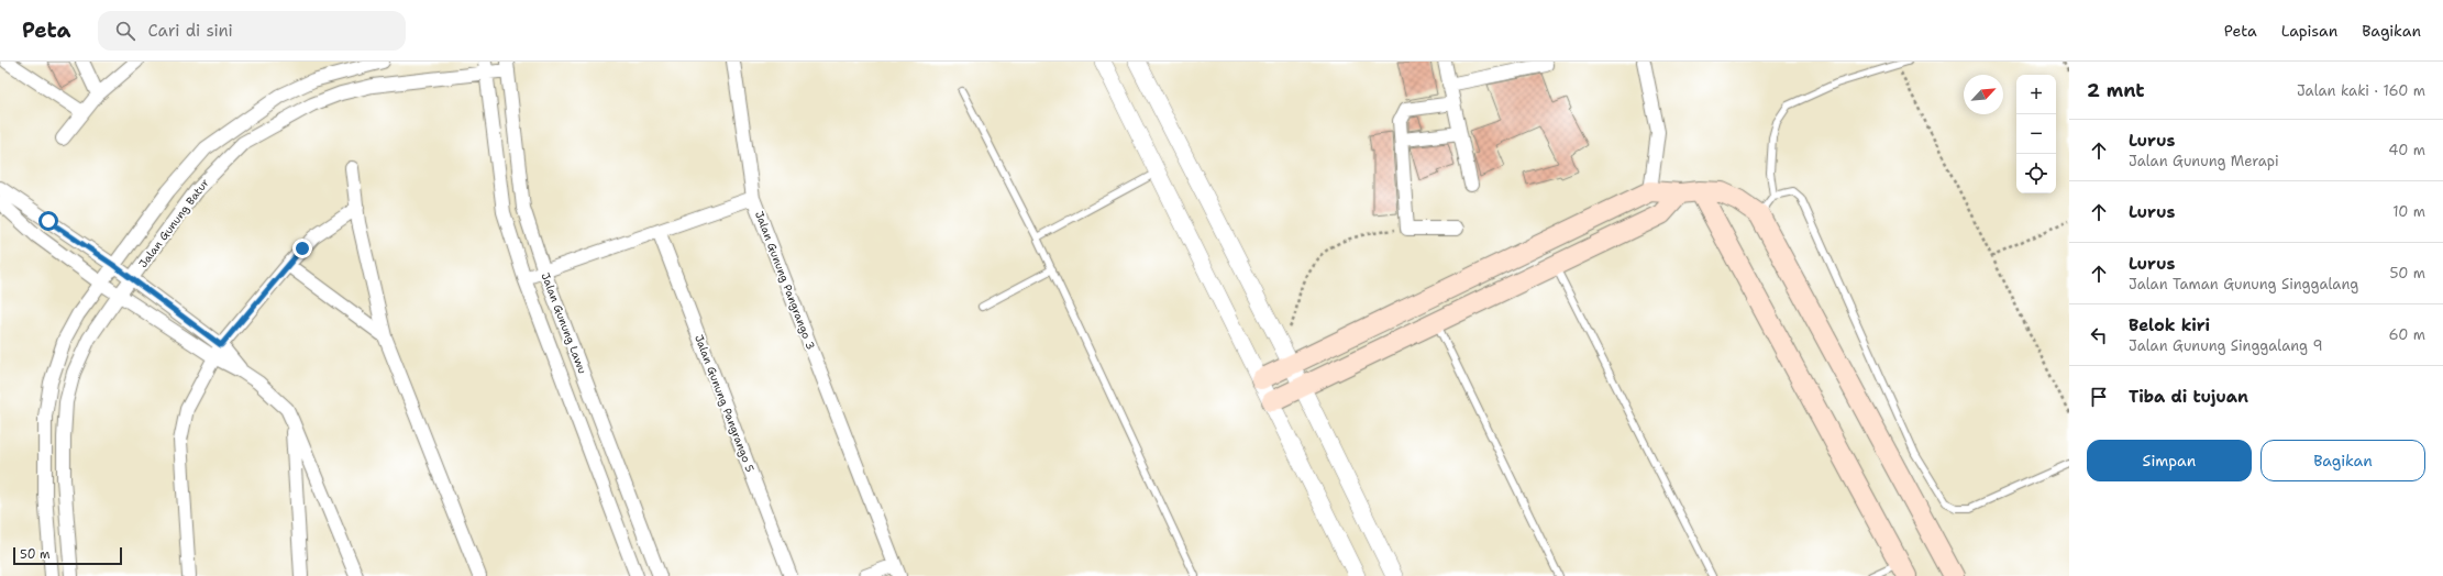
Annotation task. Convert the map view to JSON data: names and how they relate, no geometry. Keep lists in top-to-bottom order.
{
  "streets": {
    "street": [
      "Jalan Gunung Batur",
      "Jalan Gunung Pangrango 3",
      "Jalan Gunung Lawu",
      "Jalan Gunung Pangrango 5"
    ]
  },
  "crossings": [
    ["Jalan Gunung Batur", "Jalan Gunung Lawu"],
    ["Jalan Gunung Pangrango 3", "Jalan Gunung Lawu"],
    ["Jalan Gunung Pangrango 3", "Jalan Gunung Pangrango 5"]
  ],
  "scale_bar": "50 m",
  "north": "top right",
  "page": {
    "header": "Peta",
    "search": "Cari di sini",
    "nav": ["Peta", "Lapisan", "Bagikan"],
    "heading": ["2 mnt", "Jalan kaki · 160 m"],
    "map_buttons": ["+", "−"],
    "list": [
      ["Lurus", "Jalan Gunung Merapi", "40 m"],
      ["Lurus", "10 m"],
      ["Lurus", "Jalan Taman Gunung Singgalang", "50 m"],
      ["Belok kiri", "Jalan Gunung Singgalang 9", "60 m"],
      "Tiba di tujuan"
    ],
    "buttons": ["Simpan", "Bagikan"],
    "scale": "50 m"
  }
}
